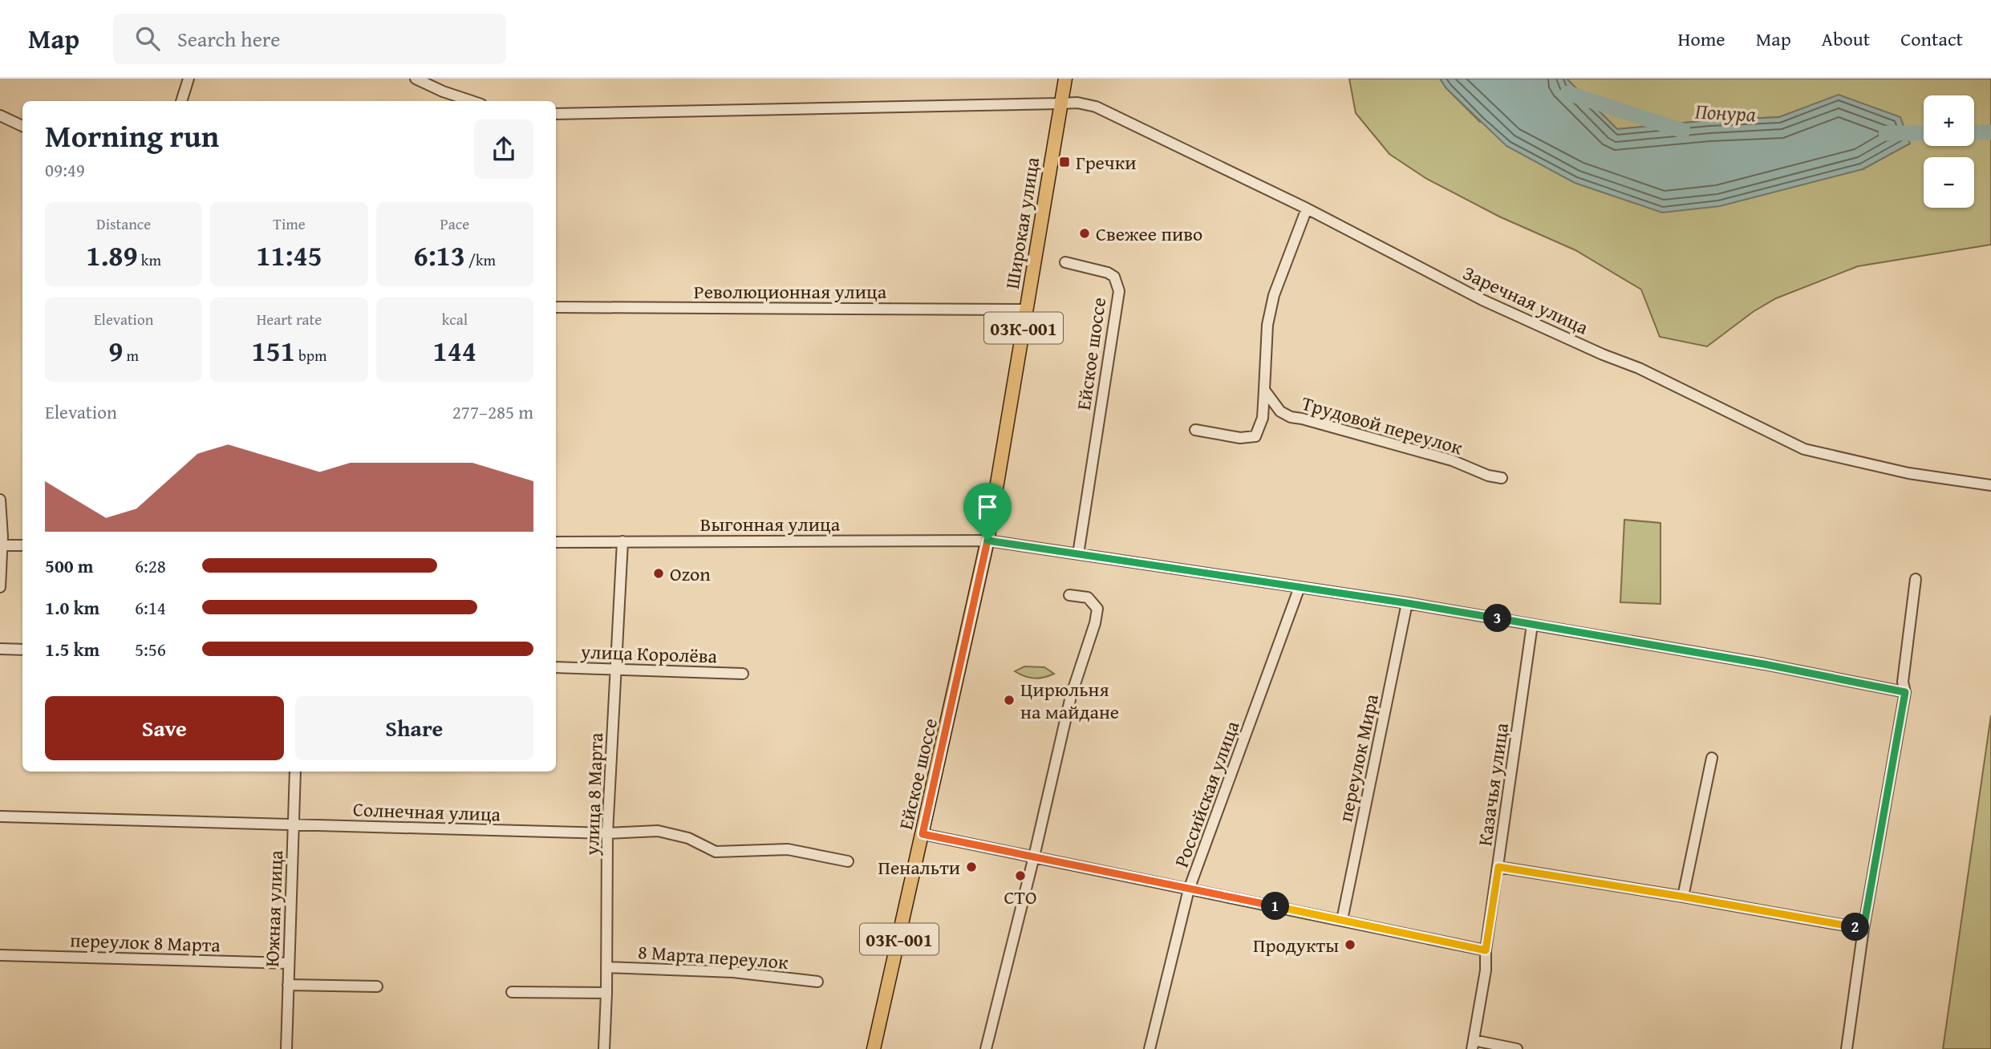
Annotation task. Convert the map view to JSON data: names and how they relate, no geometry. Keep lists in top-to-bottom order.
{
  "streets": {
    "main road": ["Широкая улица", "03К-001", "Ейское шоссе"],
    "street": [
      "Революционная улица",
      "Заречная улица",
      "Трудовой переулок",
      "Выгонная улица",
      "улица Королёва",
      "переулок Мира",
      "Казачья улица",
      "улица 8 Марта",
      "Российская улица",
      "Солнечная улица",
      "Южная улица",
      "переулок 8 Марта",
      "8 Марта переулок"
    ]
  },
  "crossings": [
    ["Широкая улица", "Революционная улица"],
    ["Широкая улица", "Заречная улица"],
    ["Широкая улица", "Ейское шоссе"],
    ["Широкая улица", "Выгонная улица"],
    ["Ейское шоссе", "Выгонная улица"],
    ["Выгонная улица", "переулок Мира"],
    ["Выгонная улица", "Казачья улица"],
    ["Выгонная улица", "улица 8 Марта"],
    ["Выгонная улица", "Российская улица"],
    ["улица Королёва", "улица 8 Марта"],
    ["улица 8 Марта", "Солнечная улица"],
    ["улица 8 Марта", "8 Марта переулок"],
    ["Солнечная улица", "Южная улица"],
    ["Южная улица", "переулок 8 Марта"]
  ],
  "water": ["Понура"],
  "places": {
    "transit": ["Гречки"],
    "other": [
      "Свежее пиво",
      "Ozon",
      "Цирюльня на майдане",
      "Пенальти",
      "СТО",
      "Продукты"
    ]
  },
  "page": {
    "header": "Map",
    "search": "Search here",
    "nav": [
      "Home",
      "Map",
      "About",
      "Contact"
    ],
    "map_buttons": ["+", "−"],
    "heading": ["Morning run", "09:49"],
    "stats": [
      ["Distance", "1.89 km"],
      ["Time", "11:45"],
      ["Pace", "6:13 /km"],
      ["Elevation", "9 m"],
      ["Heart rate", "151 bpm"],
      ["kcal", "144"]
    ],
    "chart": ["Elevation", "277–285 m"],
    "list": [
      {
        "name": "500 m",
        "note": "6:28"
      },
      {
        "name": "1.0 km",
        "note": "6:14"
      },
      {
        "name": "1.5 km",
        "note": "5:56"
      }
    ],
    "pins": ["3", "1", "2"],
    "buttons": ["Save", "Share"]
  }
}
